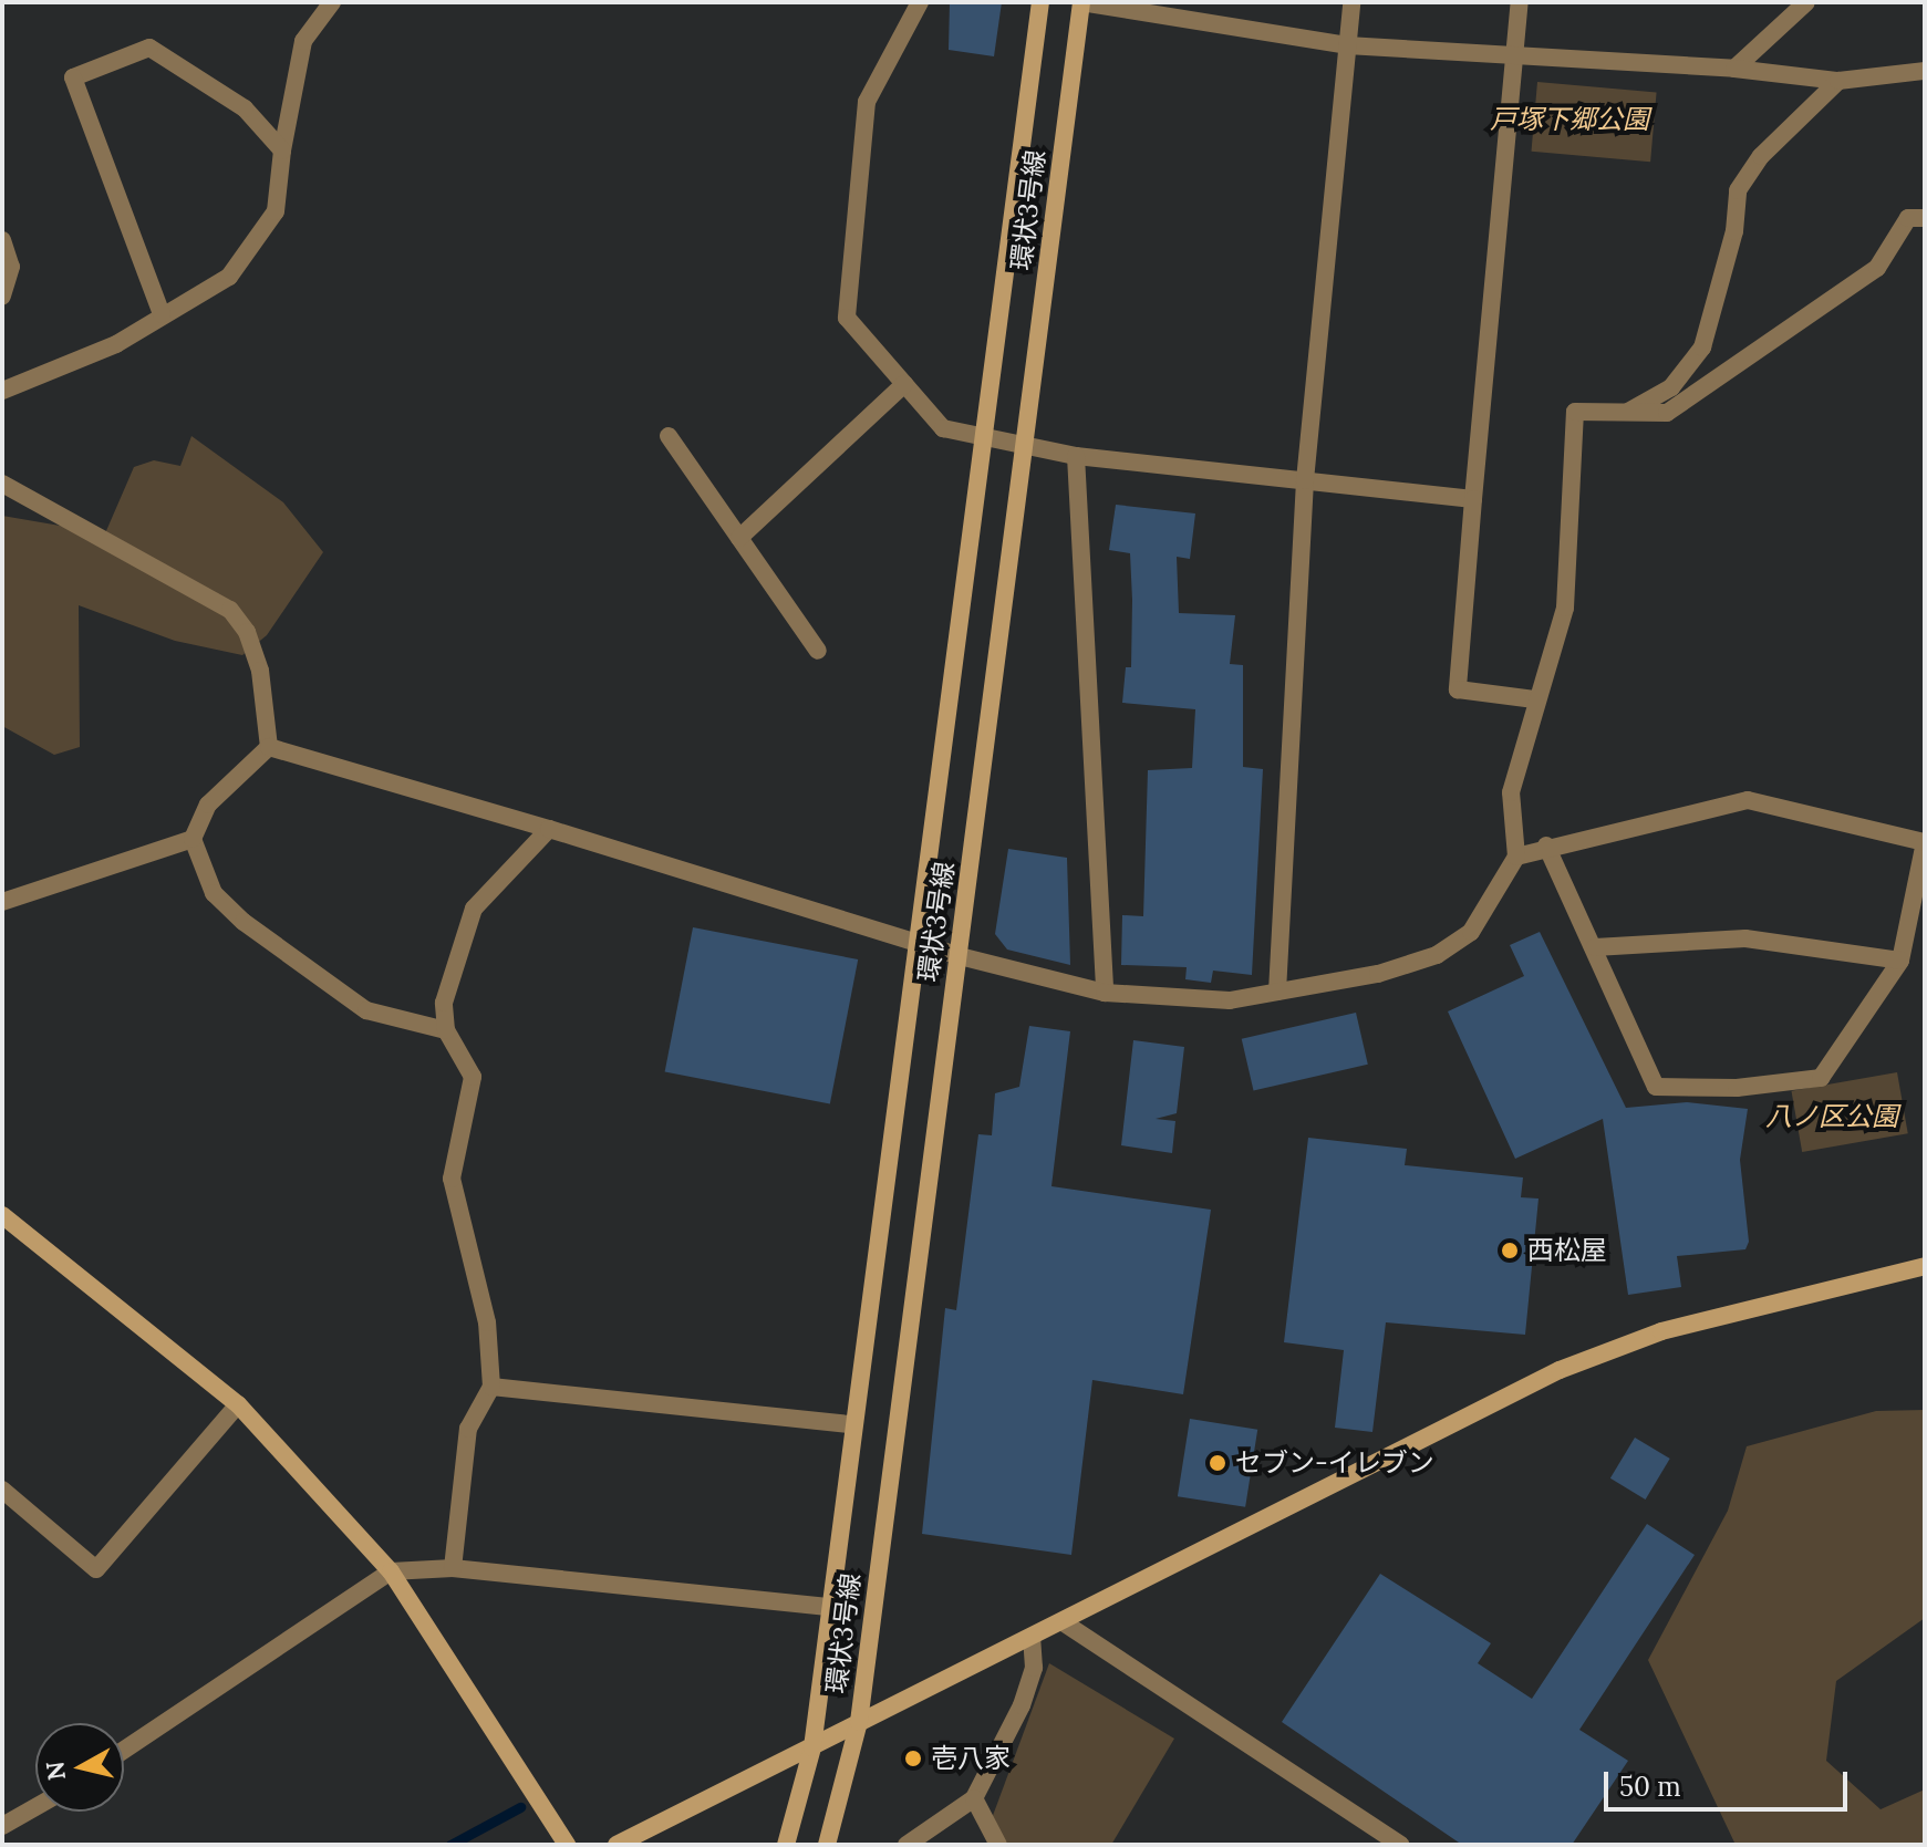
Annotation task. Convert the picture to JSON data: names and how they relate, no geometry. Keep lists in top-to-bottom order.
{
  "streets": {
    "street": ["環状3号線"]
  },
  "parks": ["戸塚下郷公園", "八ノ区公園"],
  "places": ["西松屋", "セブン-イレブン", "壱八家"],
  "scale_bar": "50 m",
  "north": "left"
}
